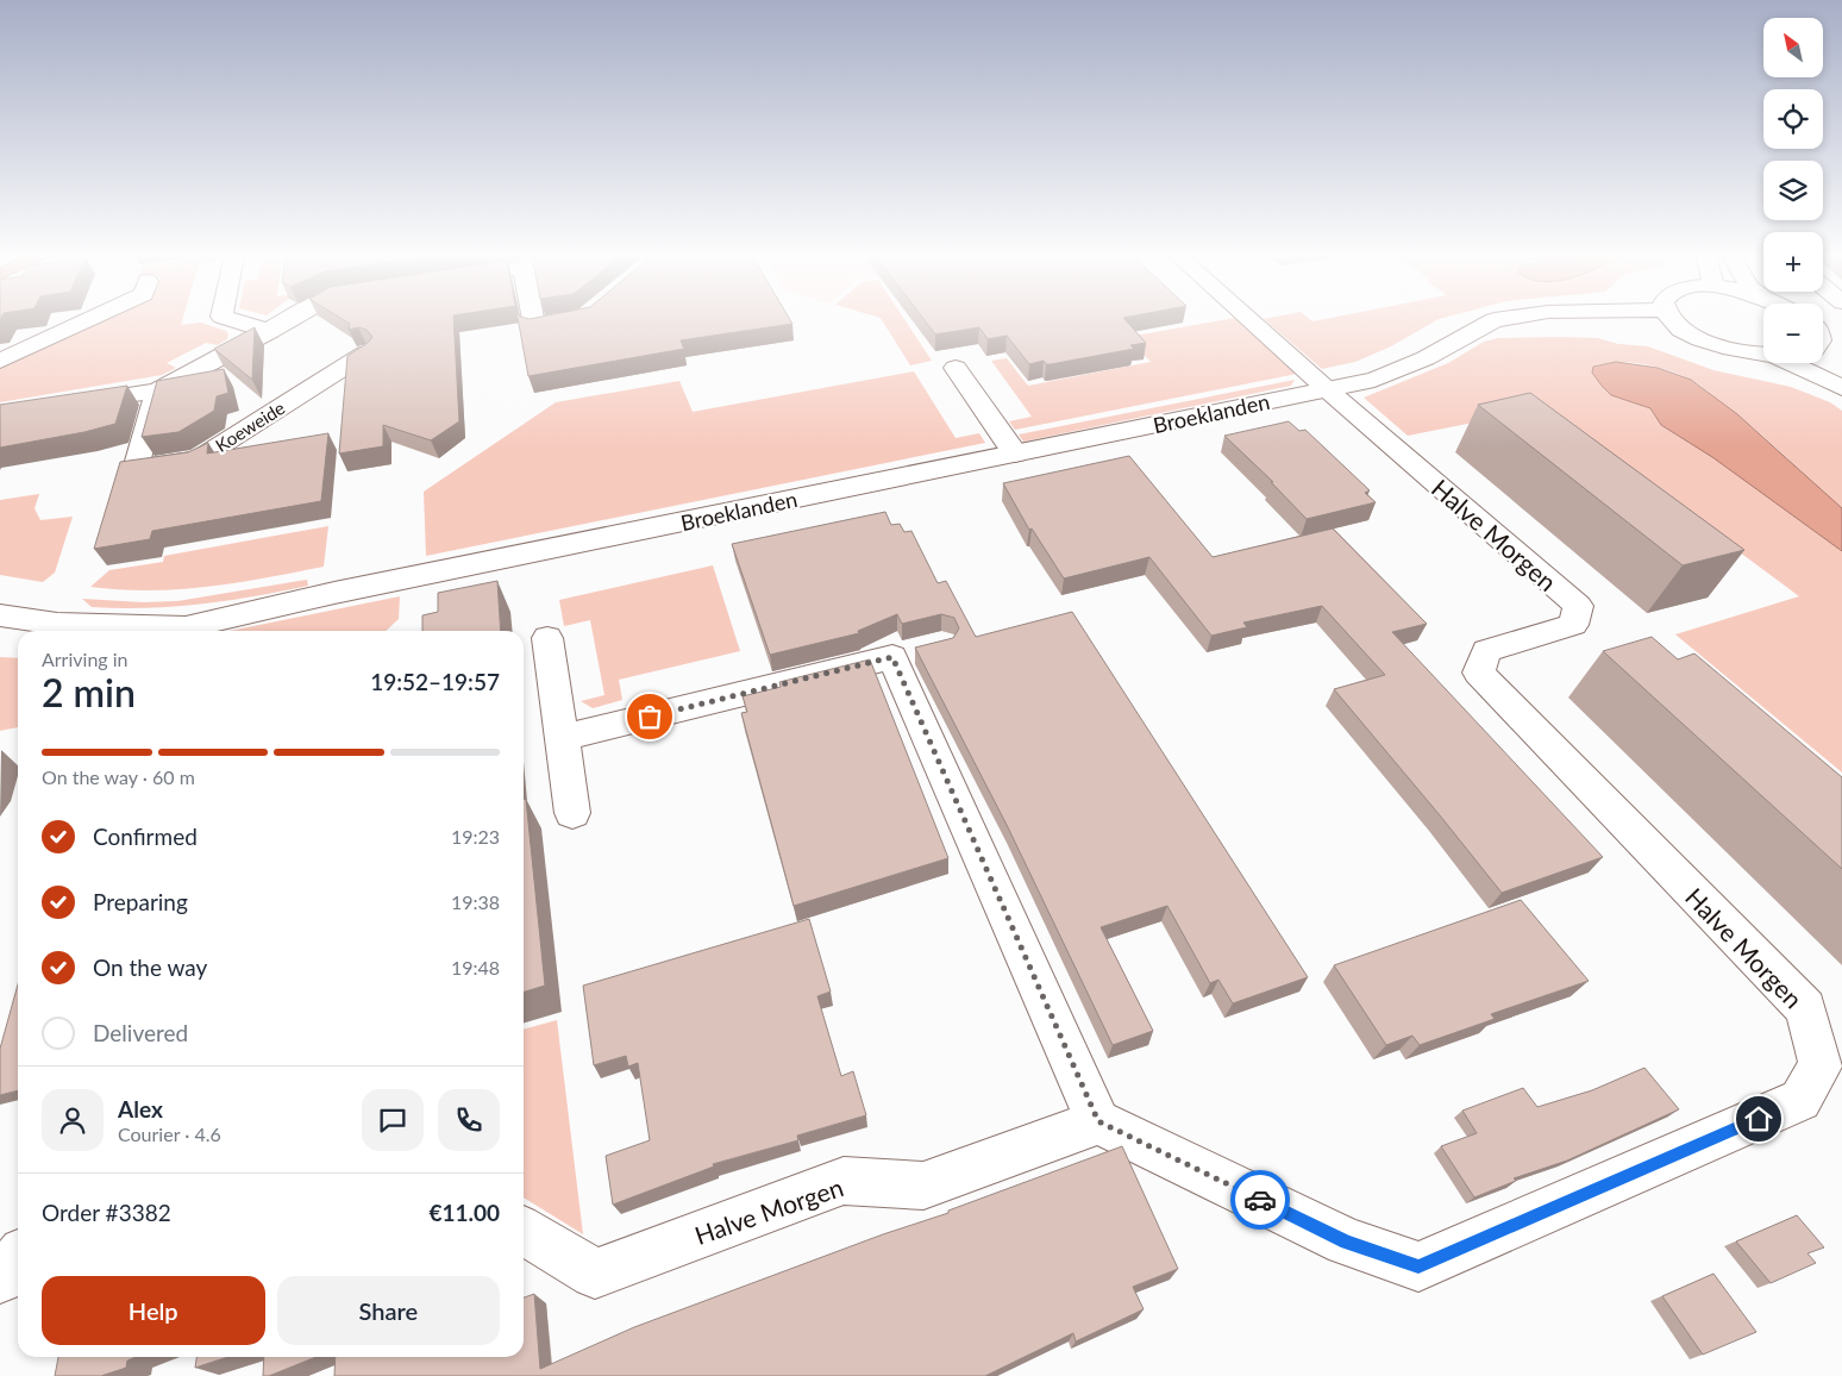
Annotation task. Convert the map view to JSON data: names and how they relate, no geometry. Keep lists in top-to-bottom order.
{
  "streets": {
    "street": ["Broeklanden", "Koeweide", "Halve Morgen"]
  },
  "crossings": [
    ["Broeklanden", "Halve Morgen"]
  ],
  "north": "top left",
  "page": {
    "map_buttons": ["+", "−"],
    "heading": ["2 min", "Arriving in", "19:52–19:57"],
    "panel": [
      "Alex",
      "Courier · 4.6",
      "Order #3382",
      "€11.00"
    ],
    "bar": "On the way · 60 m",
    "list": [
      ["Confirmed", "19:23"],
      ["Preparing", "19:38"],
      ["On the way", "19:48"],
      "Delivered"
    ],
    "buttons": ["Help", "Share"]
  }
}
